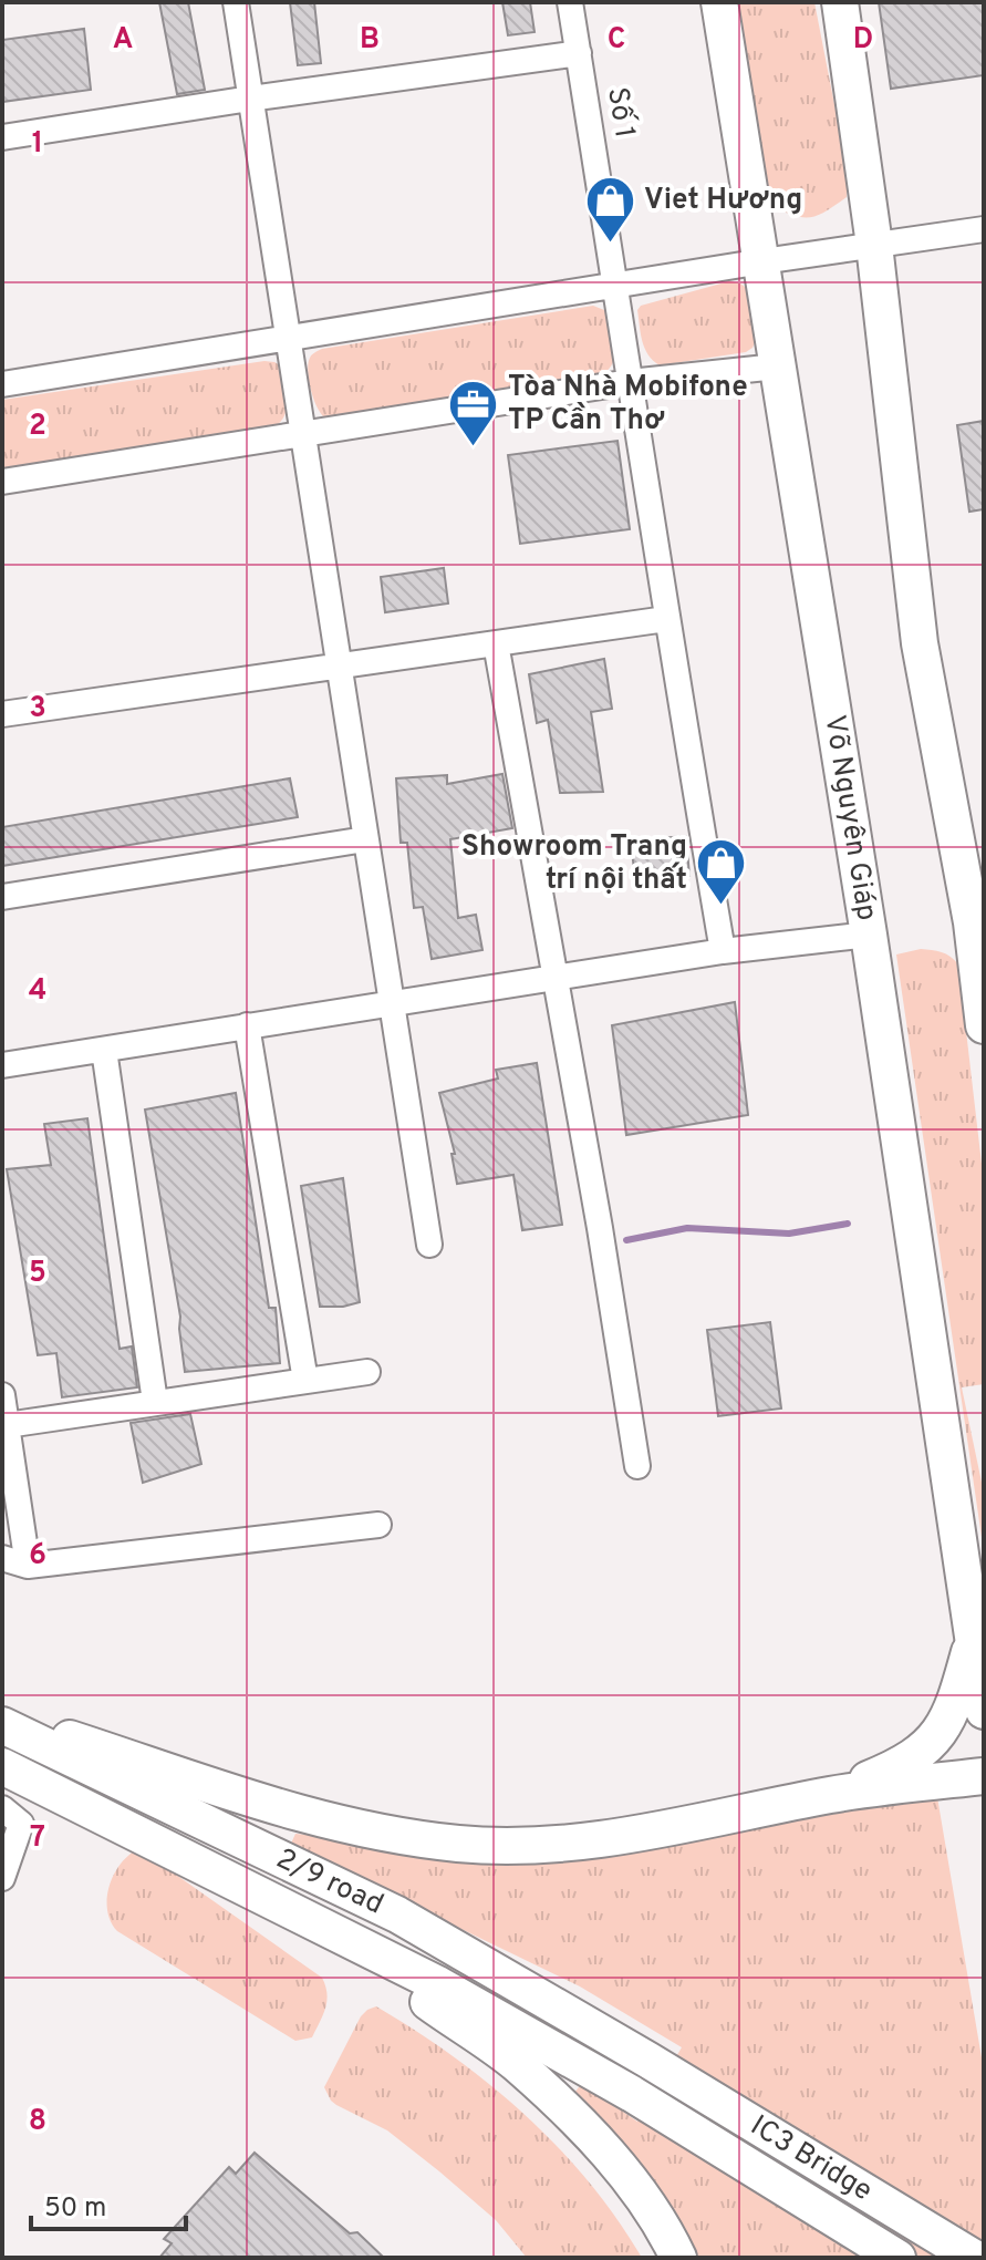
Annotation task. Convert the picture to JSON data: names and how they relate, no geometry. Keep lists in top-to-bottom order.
{
  "streets": {
    "highway": ["Võ Nguyên Giáp", "2/9 road", "IC3 Bridge"],
    "street": ["Số 1"]
  },
  "crossings": [
    ["2/9 road", "IC3 Bridge"]
  ],
  "places": {
    "shop": ["Viet Hương", "Showroom Trang trí nội thất"],
    "office": ["Tòa Nhà Mobifone TP Cần Thơ"]
  },
  "scale_bar": "50 m",
  "grid": {
    "columns": [
      "A",
      "B",
      "C",
      "D"
    ],
    "rows": [
      "1",
      "2",
      "3",
      "4",
      "5",
      "6",
      "7",
      "8"
    ]
  }
}
